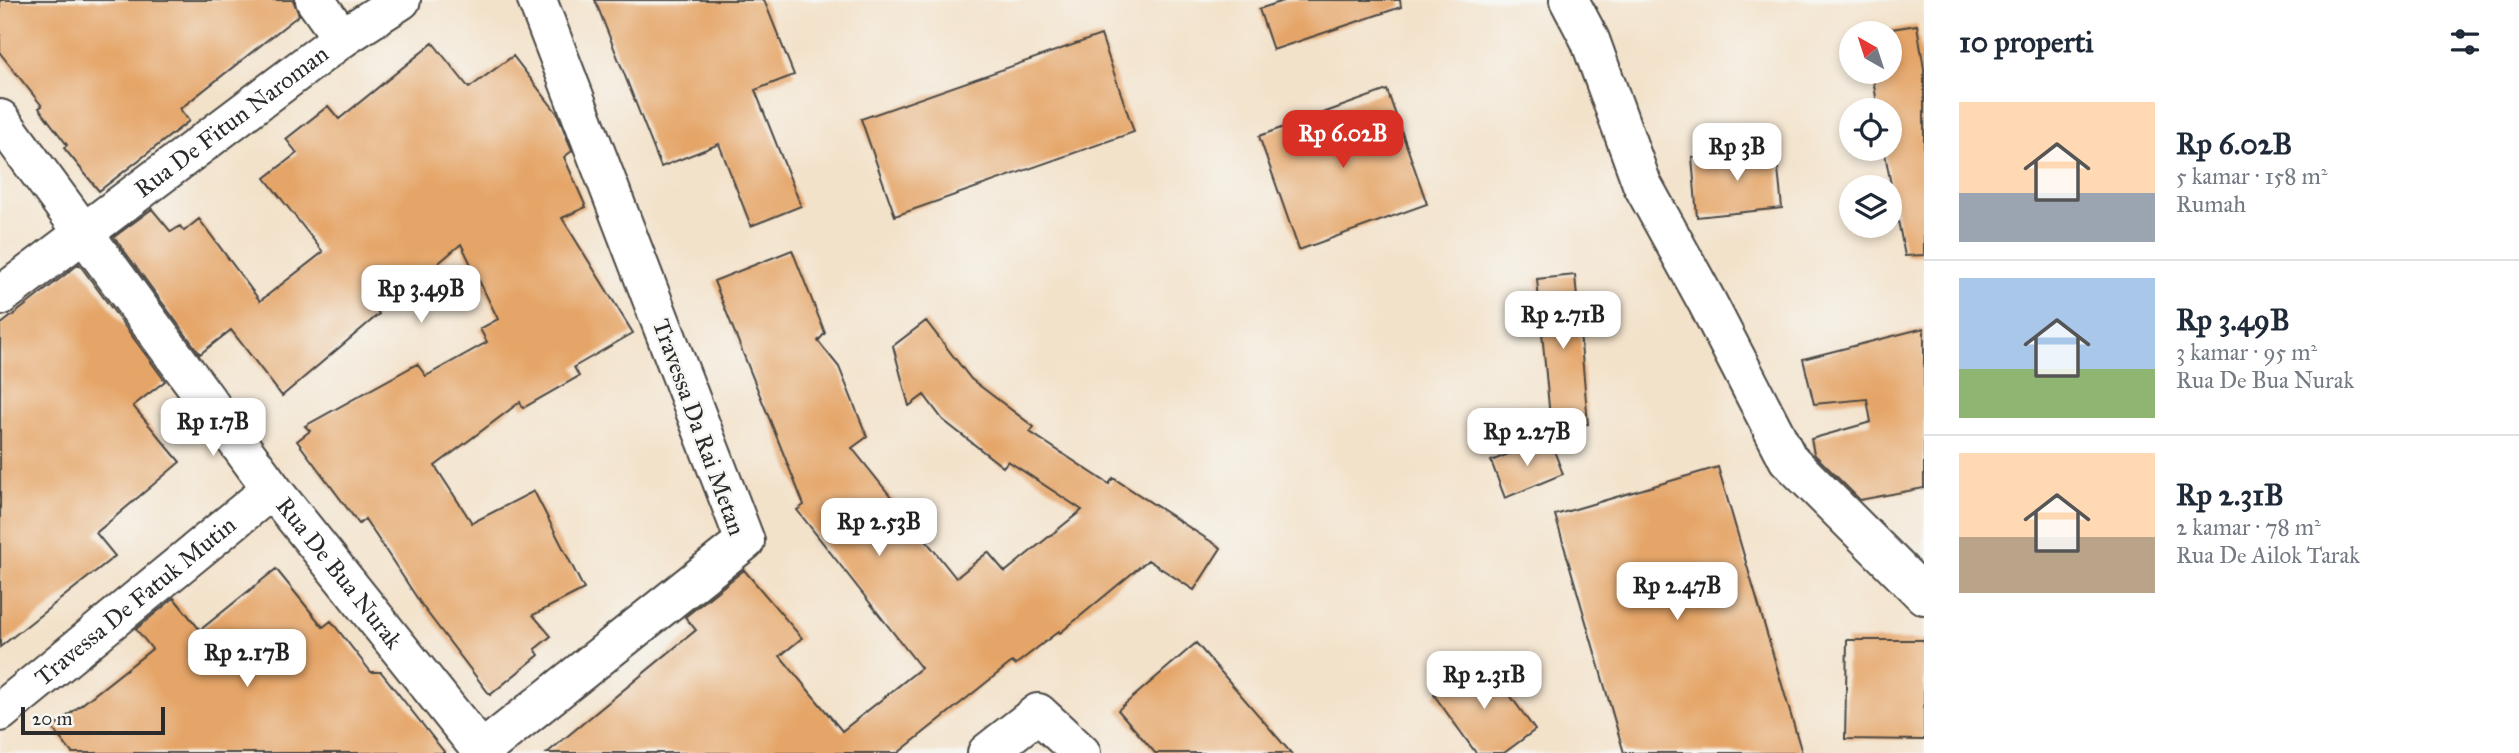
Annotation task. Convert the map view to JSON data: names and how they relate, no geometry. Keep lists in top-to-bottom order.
{
  "streets": {
    "street": [
      "Rua De Fitun Naroman",
      "Travessa Da Rai Metan",
      "Rua De Bua Nurak",
      "Travessa De Fatuk Mutin"
    ]
  },
  "crossings": [
    ["Rua De Fitun Naroman", "Rua De Bua Nurak"],
    ["Travessa Da Rai Metan", "Rua De Bua Nurak"],
    ["Rua De Bua Nurak", "Travessa De Fatuk Mutin"]
  ],
  "scale_bar": "20 m",
  "north": "top left",
  "page": {
    "heading": "10 properti",
    "list": [
      {
        "name": "Rp 6.02B",
        "note": "5 kamar · 158 m² · Rumah"
      },
      {
        "name": "Rp 3.49B",
        "note": "3 kamar · 95 m² · Rua De Bua Nurak"
      },
      {
        "name": "Rp 2.31B",
        "note": "2 kamar · 78 m² · Rua De Ailok Tarak"
      }
    ],
    "price": [
      "Rp 6.02B",
      "Rp 3B",
      "Rp 3.49B",
      "Rp 2.71B",
      "Rp 1.7B",
      "Rp 2.27B",
      "Rp 2.53B",
      "Rp 2.47B",
      "Rp 2.17B",
      "Rp 2.31B"
    ],
    "scale": "20 m"
  }
}
